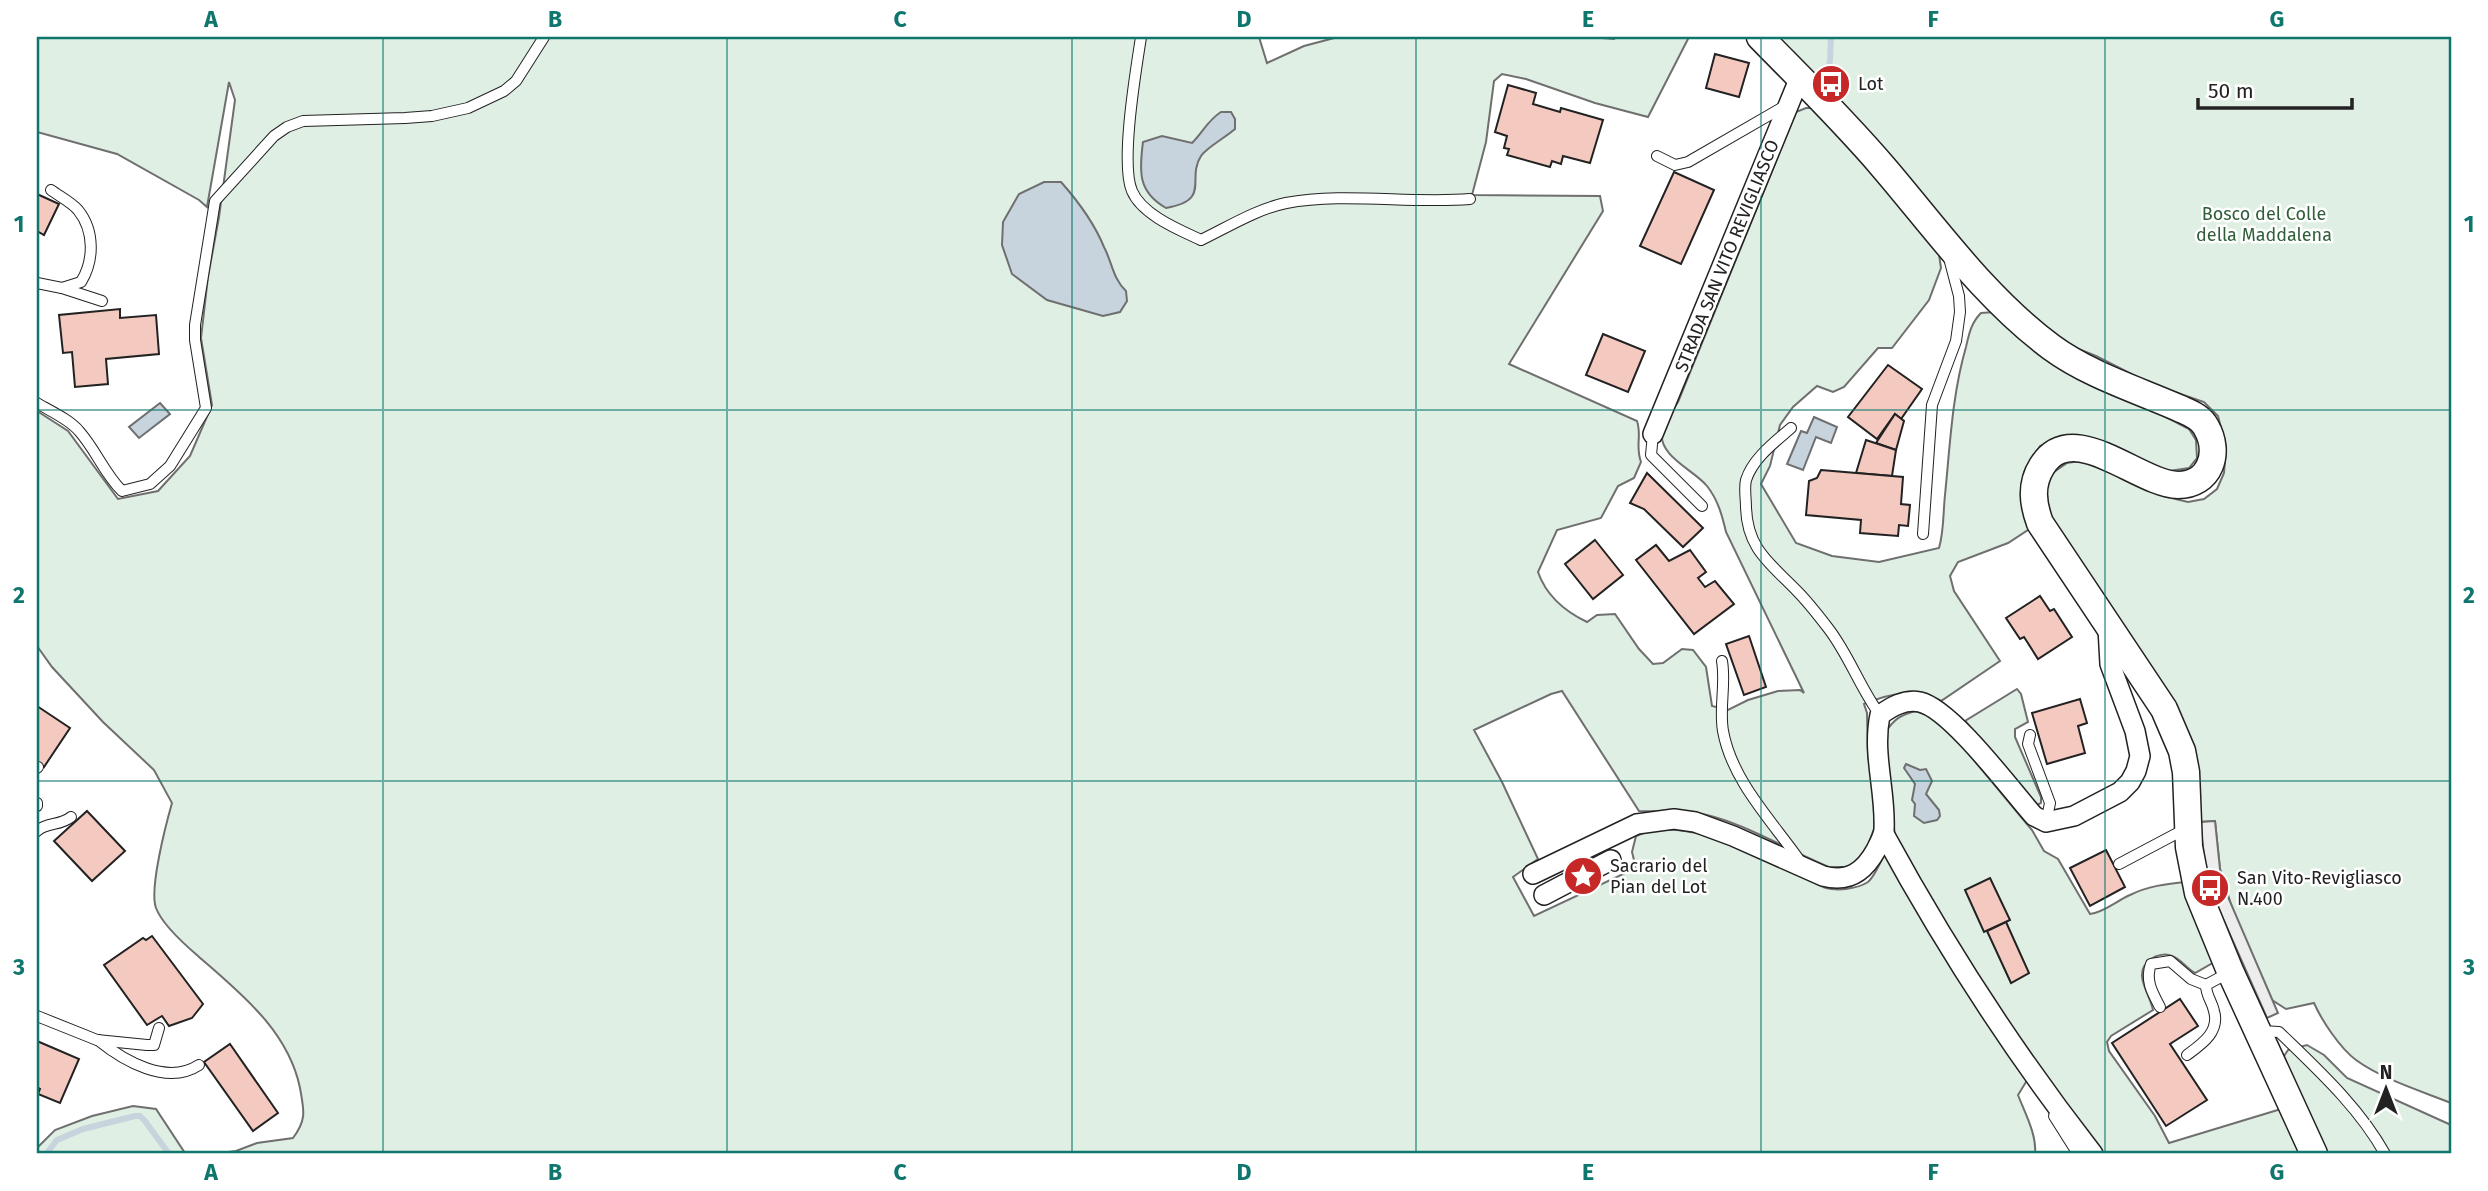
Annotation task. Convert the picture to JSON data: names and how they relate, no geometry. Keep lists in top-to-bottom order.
{
  "streets": {
    "street": ["STRADA SAN VITO REVIGLIASCO"]
  },
  "parks": ["Bosco del Colle della Maddalena"],
  "places": {
    "bus stop": ["Lot", "San Vito-Revigliasco N.400"],
    "place": ["Sacrario del Pian del Lot"]
  },
  "scale_bar": "50 m",
  "north": "top",
  "grid": {
    "columns": [
      "A",
      "B",
      "C",
      "D",
      "E",
      "F",
      "G"
    ],
    "rows": ["1", "2", "3"]
  }
}
